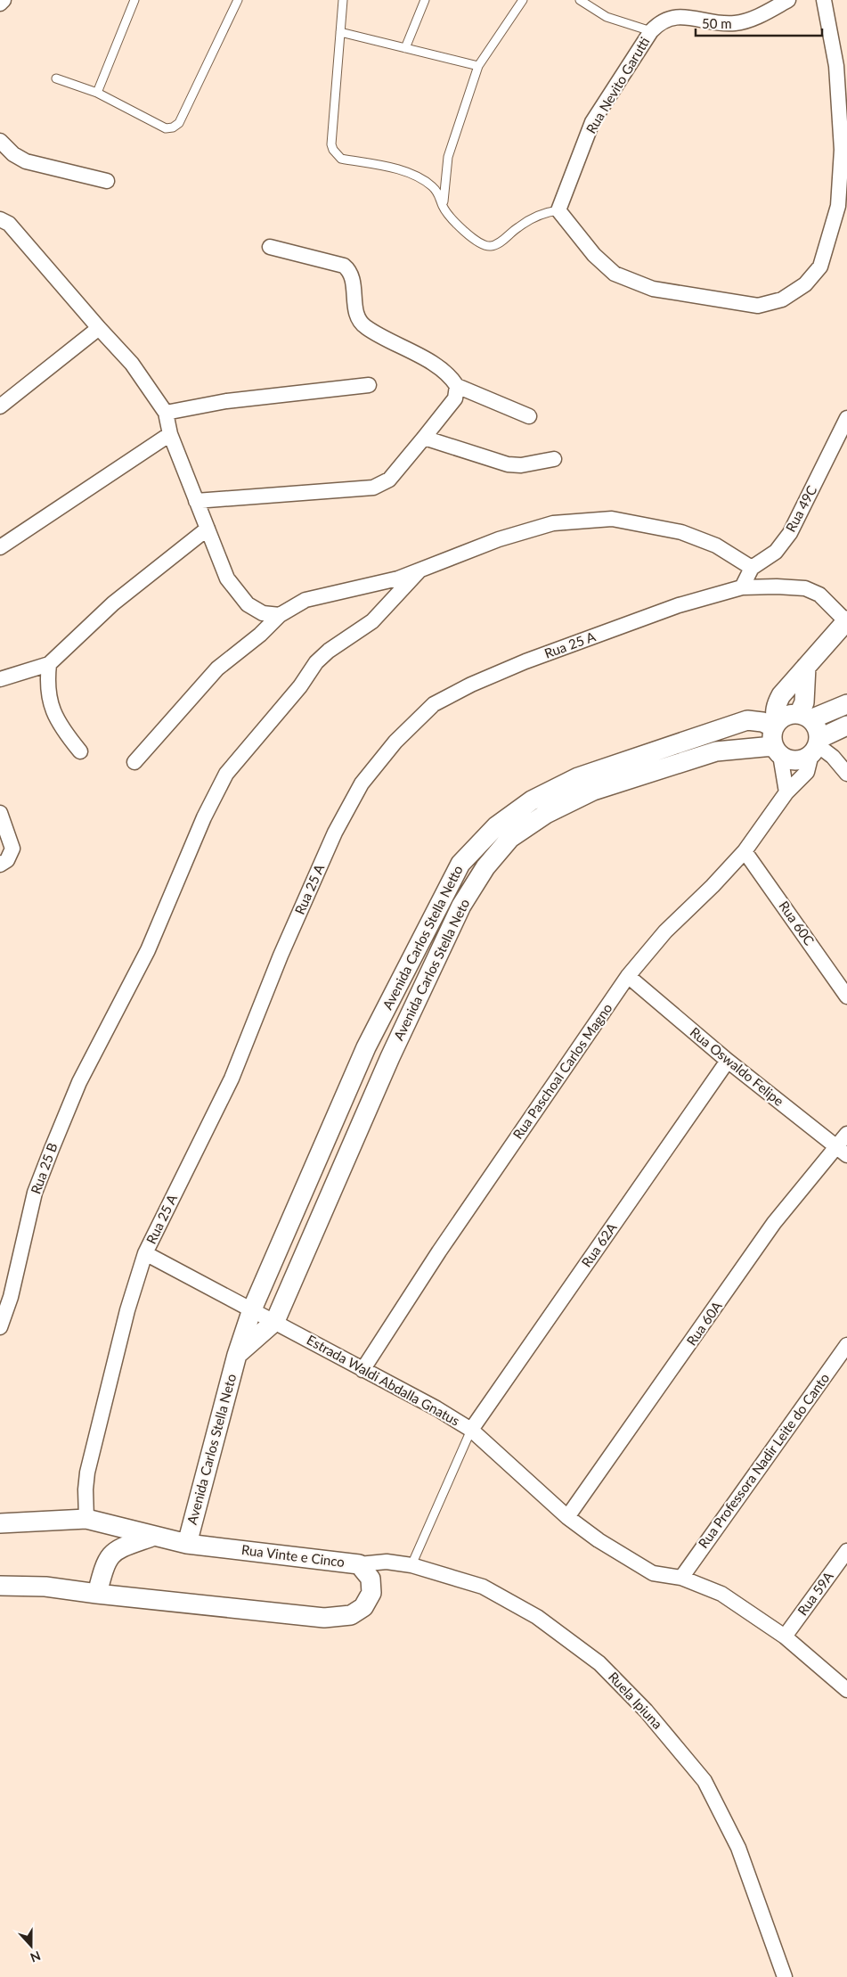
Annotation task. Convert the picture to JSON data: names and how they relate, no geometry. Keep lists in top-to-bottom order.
{
  "streets": {
    "street": [
      "Rua Nevito Garutti",
      "Rua 49C",
      "Rua 25 A",
      "Rua 60C",
      "Avenida Carlos Stella Netto",
      "Avenida Carlos Stella Neto",
      "Rua Oswaldo Felipe",
      "Rua Paschoal Carlos Magno",
      "Rua 25 B",
      "Rua 62A",
      "Rua 60A",
      "Estrada Waldi Abdalla Gnatus",
      "Rua Professora Nadir Leite do Canto",
      "Rua Vinte e Cinco",
      "Rua 59A",
      "Ruela Ipiuna"
    ]
  },
  "crossings": [
    ["Rua 25 A", "Estrada Waldi Abdalla Gnatus"],
    ["Rua 25 A", "Rua Vinte e Cinco"],
    ["Rua 60C", "Rua Paschoal Carlos Magno"],
    ["Avenida Carlos Stella Netto", "Avenida Carlos Stella Neto"],
    ["Avenida Carlos Stella Netto", "Rua Paschoal Carlos Magno"],
    ["Avenida Carlos Stella Netto", "Estrada Waldi Abdalla Gnatus"],
    ["Avenida Carlos Stella Neto", "Rua Paschoal Carlos Magno"],
    ["Avenida Carlos Stella Neto", "Estrada Waldi Abdalla Gnatus"],
    ["Avenida Carlos Stella Neto", "Rua Vinte e Cinco"],
    ["Rua Oswaldo Felipe", "Rua Paschoal Carlos Magno"],
    ["Rua Oswaldo Felipe", "Rua 62A"],
    ["Rua Oswaldo Felipe", "Rua 60A"],
    ["Rua Paschoal Carlos Magno", "Estrada Waldi Abdalla Gnatus"],
    ["Rua 62A", "Estrada Waldi Abdalla Gnatus"],
    ["Rua 60A", "Estrada Waldi Abdalla Gnatus"],
    ["Estrada Waldi Abdalla Gnatus", "Rua Professora Nadir Leite do Canto"],
    ["Estrada Waldi Abdalla Gnatus", "Rua 59A"],
    ["Rua Vinte e Cinco", "Ruela Ipiuna"]
  ],
  "scale_bar": "50 m",
  "north": "bottom"
}
